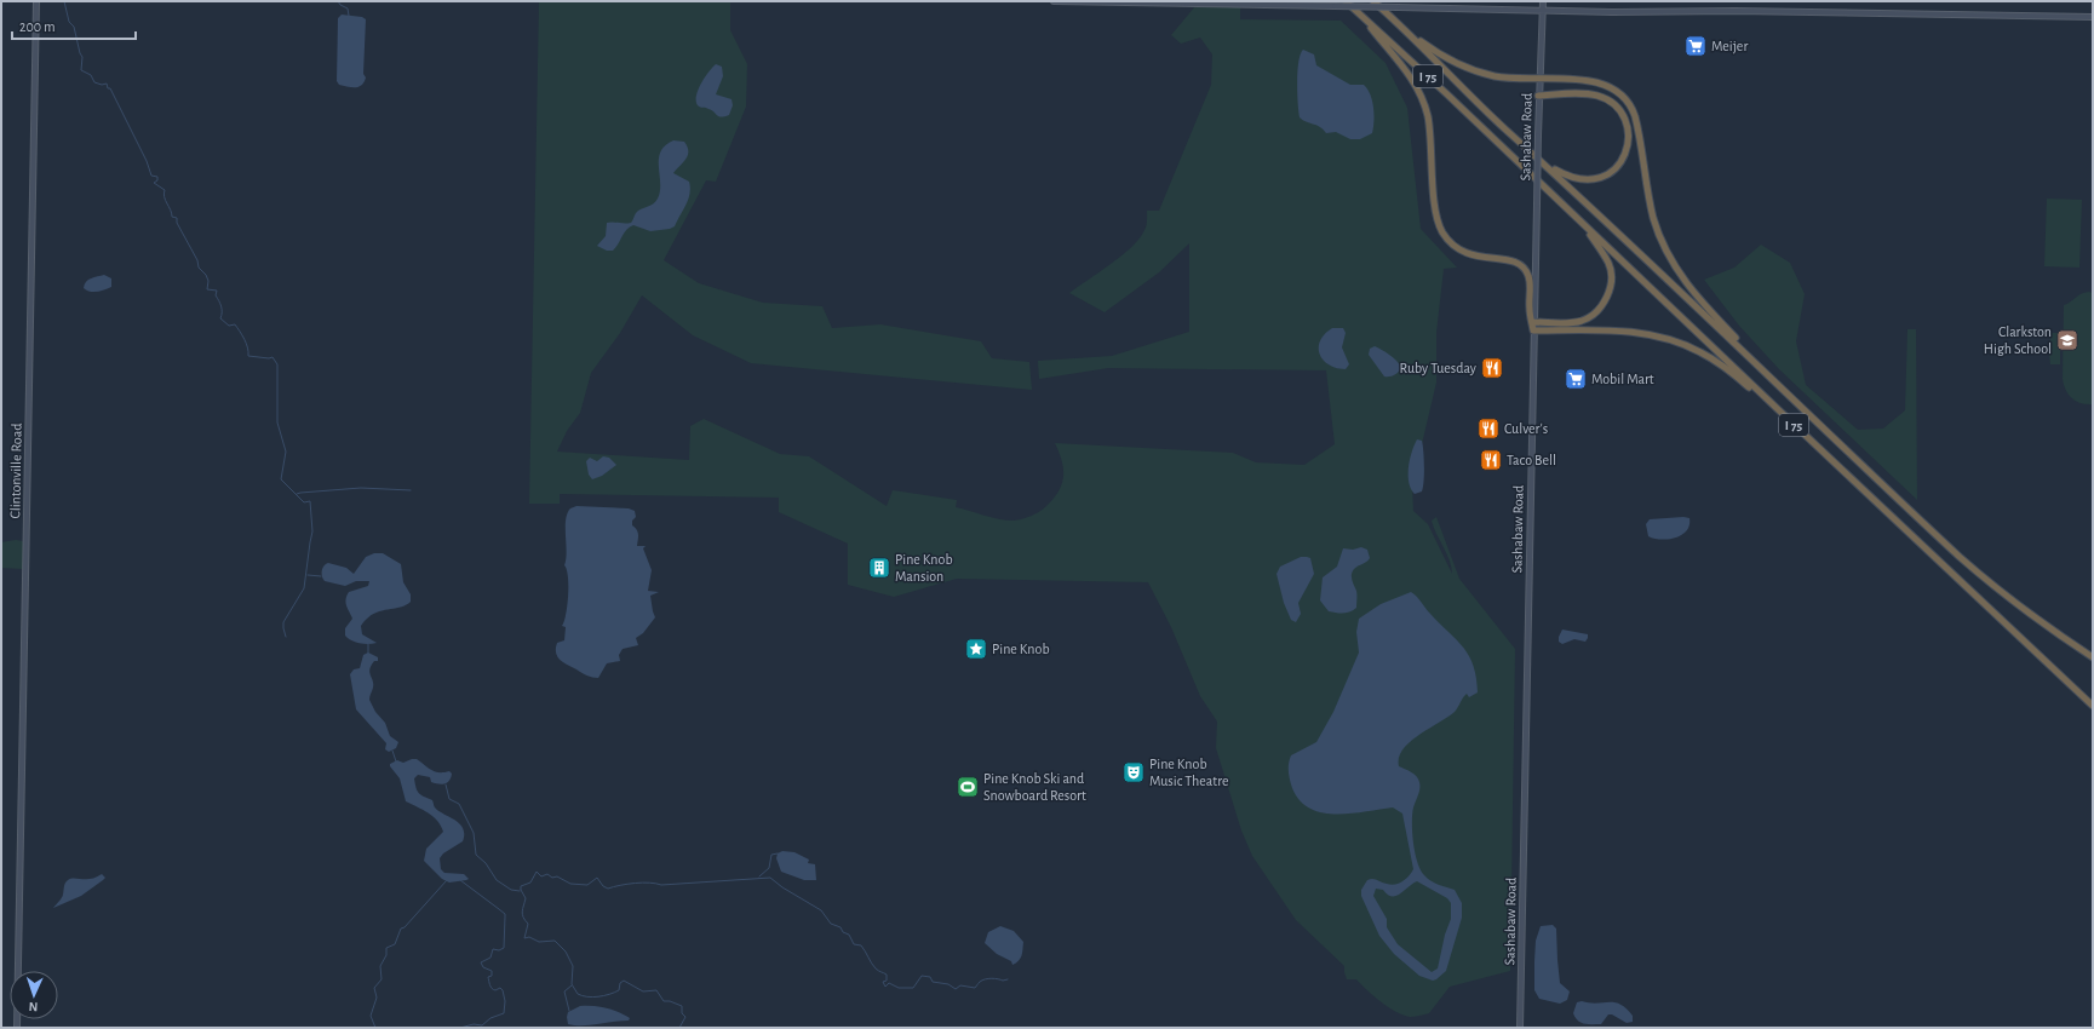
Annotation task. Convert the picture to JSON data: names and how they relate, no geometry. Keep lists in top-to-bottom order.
{
  "streets": {
    "highway": ["I 75"],
    "street": ["Sashabaw Road", "Clintonville Road"]
  },
  "places": {
    "supermarket": ["Meijer", "Mobil Mart"],
    "school or university": ["Clarkston High School"],
    "restaurant": ["Ruby Tuesday", "Culver's", "Taco Bell"],
    "building": ["Pine Knob Mansion"],
    "place": ["Pine Knob"],
    "theatre": ["Pine Knob Music Theatre"],
    "sports": ["Pine Knob Ski and Snowboard Resort"]
  },
  "scale_bar": "200 m",
  "north": "bottom"
}
